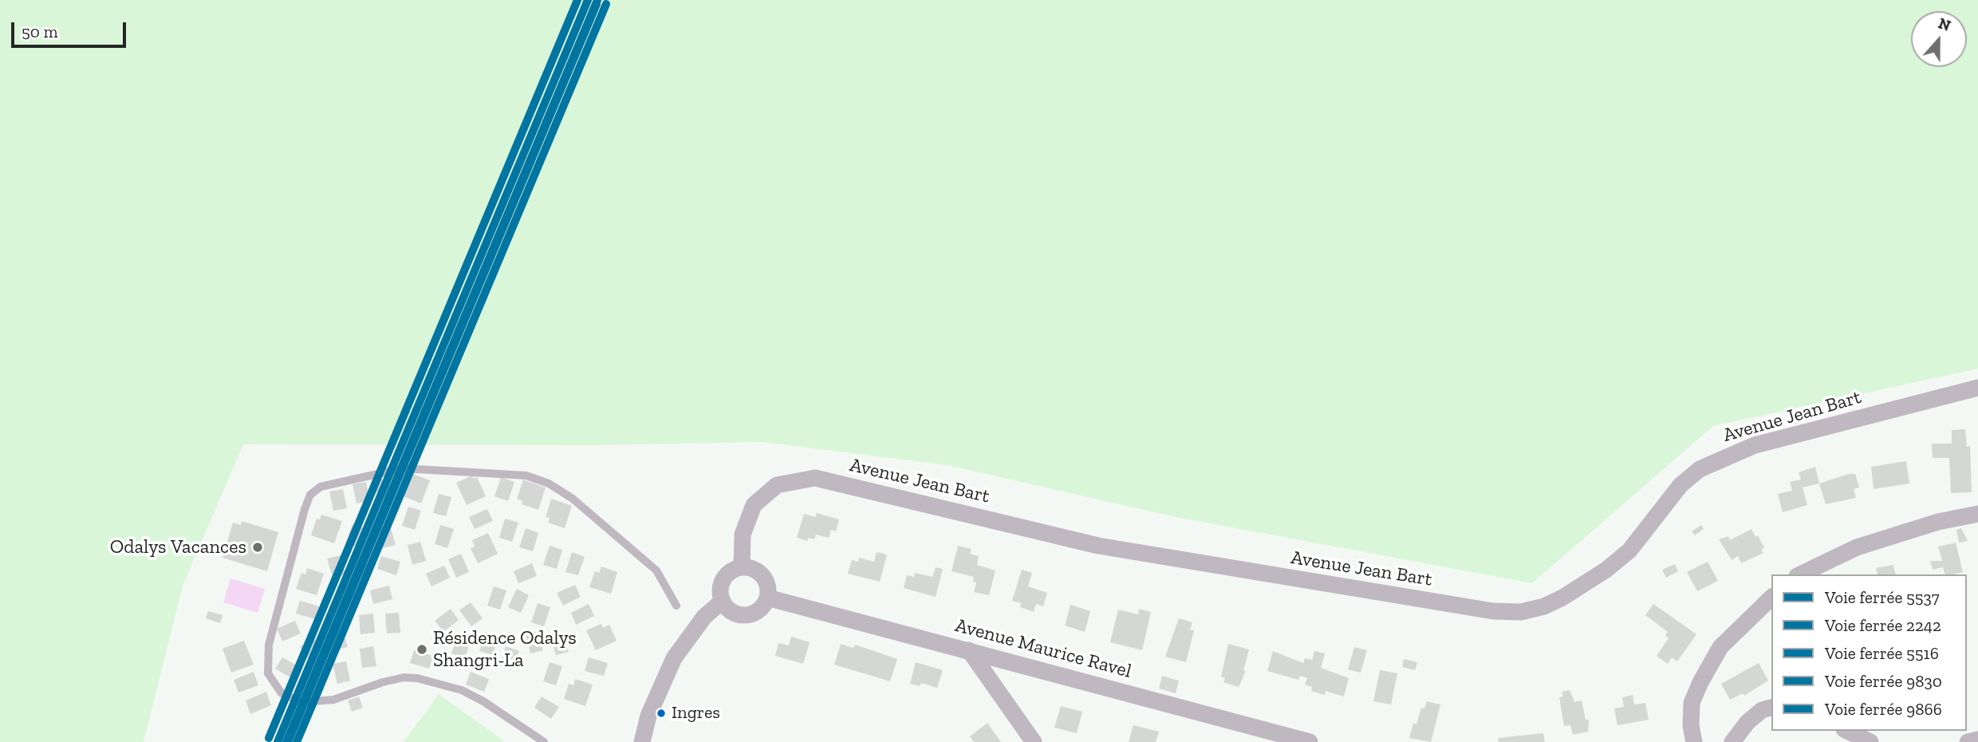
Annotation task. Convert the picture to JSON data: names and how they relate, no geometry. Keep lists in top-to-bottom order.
{
  "streets": {
    "street": ["Avenue Jean Bart", "Avenue Maurice Ravel"]
  },
  "crossings": [
    ["Avenue Jean Bart", "Avenue Maurice Ravel"]
  ],
  "places": ["Odalys Vacances", "Résidence Odalys Shangri-La", "Ingres"],
  "lines": [
    "rail line 5537",
    "rail line 2242",
    "rail line 9866",
    "rail line 5516",
    "rail line 9830"
  ],
  "legend": [
    "Voie ferrée 5537",
    "Voie ferrée 2242",
    "Voie ferrée 5516",
    "Voie ferrée 9830",
    "Voie ferrée 9866"
  ],
  "scale_bar": "50 m",
  "north": "top"
}
